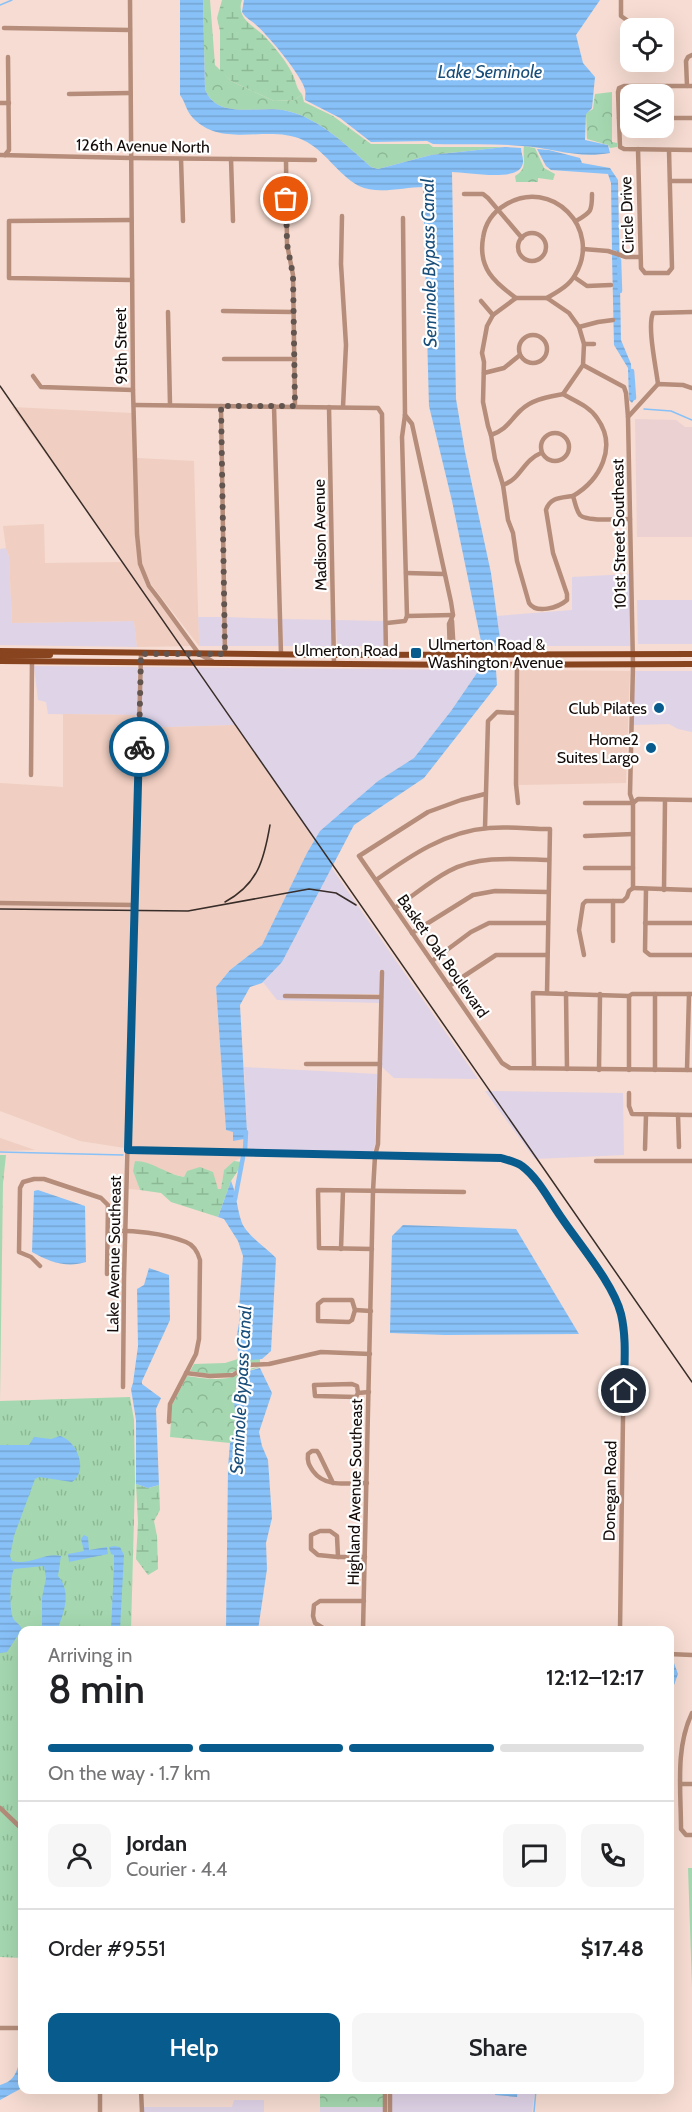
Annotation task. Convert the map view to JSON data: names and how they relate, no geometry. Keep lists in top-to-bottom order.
{
  "streets": {
    "main road": ["Ulmerton Road"],
    "street": [
      "126th Avenue North",
      "Circle Drive",
      "95th Street",
      "101st Street Southeast",
      "Madison Avenue",
      "Basket Oak Boulevard",
      "Lake Avenue Southeast",
      "Donegan Road",
      "Highland Avenue Southeast"
    ]
  },
  "crossings": [
    ["126th Avenue North", "95th Street"],
    ["95th Street", "Ulmerton Road"],
    ["101st Street Southeast", "Ulmerton Road"],
    ["Madison Avenue", "Ulmerton Road"],
    ["Ulmerton Road", "Lake Avenue Southeast"],
    ["Lake Avenue Southeast", "Donegan Road"],
    ["Donegan Road", "Highland Avenue Southeast"]
  ],
  "water": ["Lake Seminole", "Seminole Bypass Canal"],
  "places": {
    "transit": ["Ulmerton Road & Washington Avenue"],
    "other": ["Club Pilates", "Home2 Suites Largo"]
  },
  "page": {
    "heading": ["8 min", "Arriving in", "12:12–12:17"],
    "panel": [
      "Jordan",
      "Courier · 4.4",
      "Order #9551",
      "$17.48"
    ],
    "bar": "On the way · 1.7 km",
    "buttons": ["Help", "Share"]
  }
}
